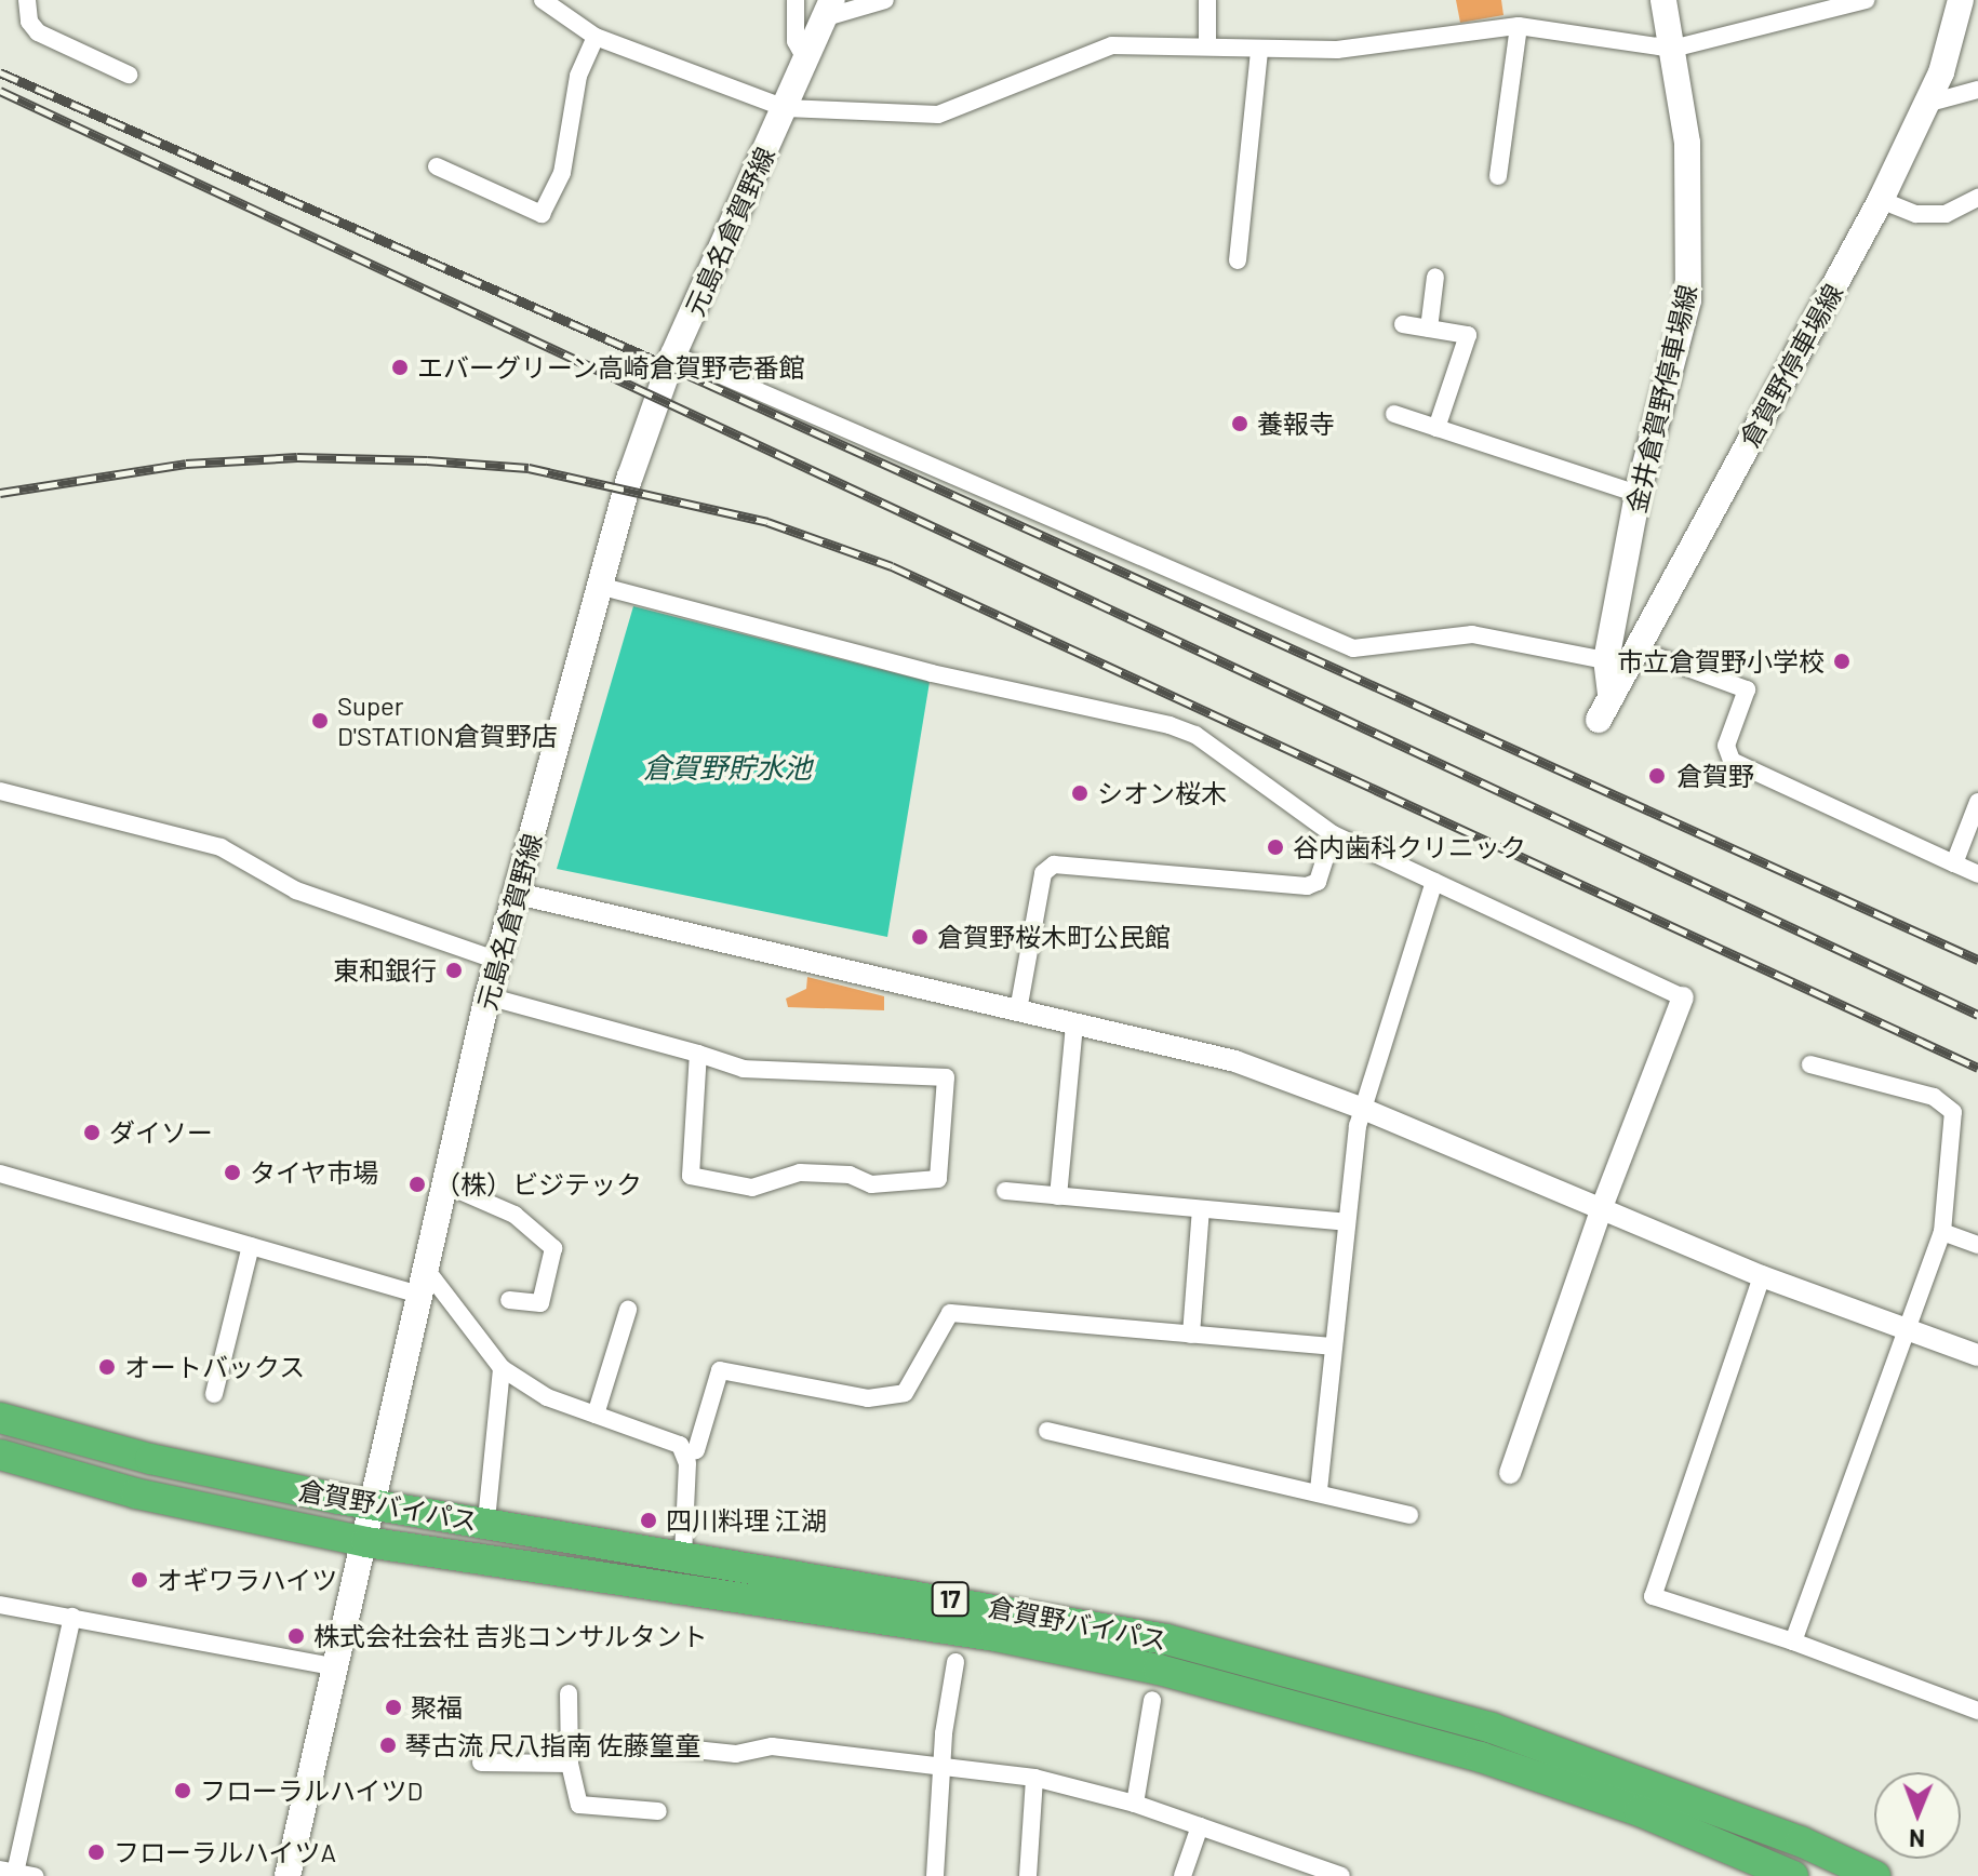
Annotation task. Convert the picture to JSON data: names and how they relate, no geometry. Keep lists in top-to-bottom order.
{
  "streets": {
    "highway": ["倉賀野バイパス", "17"],
    "main road": ["元島名倉賀野線", "倉賀野停車場線", "金井倉賀野停車場線"]
  },
  "crossings": [
    ["元島名倉賀野線", "倉賀野バイパス"],
    ["倉賀野停車場線", "金井倉賀野停車場線"]
  ],
  "water": ["倉賀野貯水池"],
  "places": [
    "エバーグリーン高崎倉賀野壱番館",
    "養報寺",
    "市立倉賀野小学校",
    "Super D'STATION倉賀野店",
    "倉賀野",
    "シオン桜木",
    "谷内歯科クリニック",
    "倉賀野桜木町公民館",
    "東和銀行",
    "ダイソー",
    "タイヤ市場",
    "（株）ビジテック",
    "オートバックス",
    "四川料理 江湖",
    "オギワラハイツ",
    "株式会社会社 吉兆コンサルタント",
    "聚福",
    "琴古流 尺八指南 佐藤篁童",
    "フローラルハイツD",
    "フローラルハイツA"
  ],
  "north": "bottom"
}
